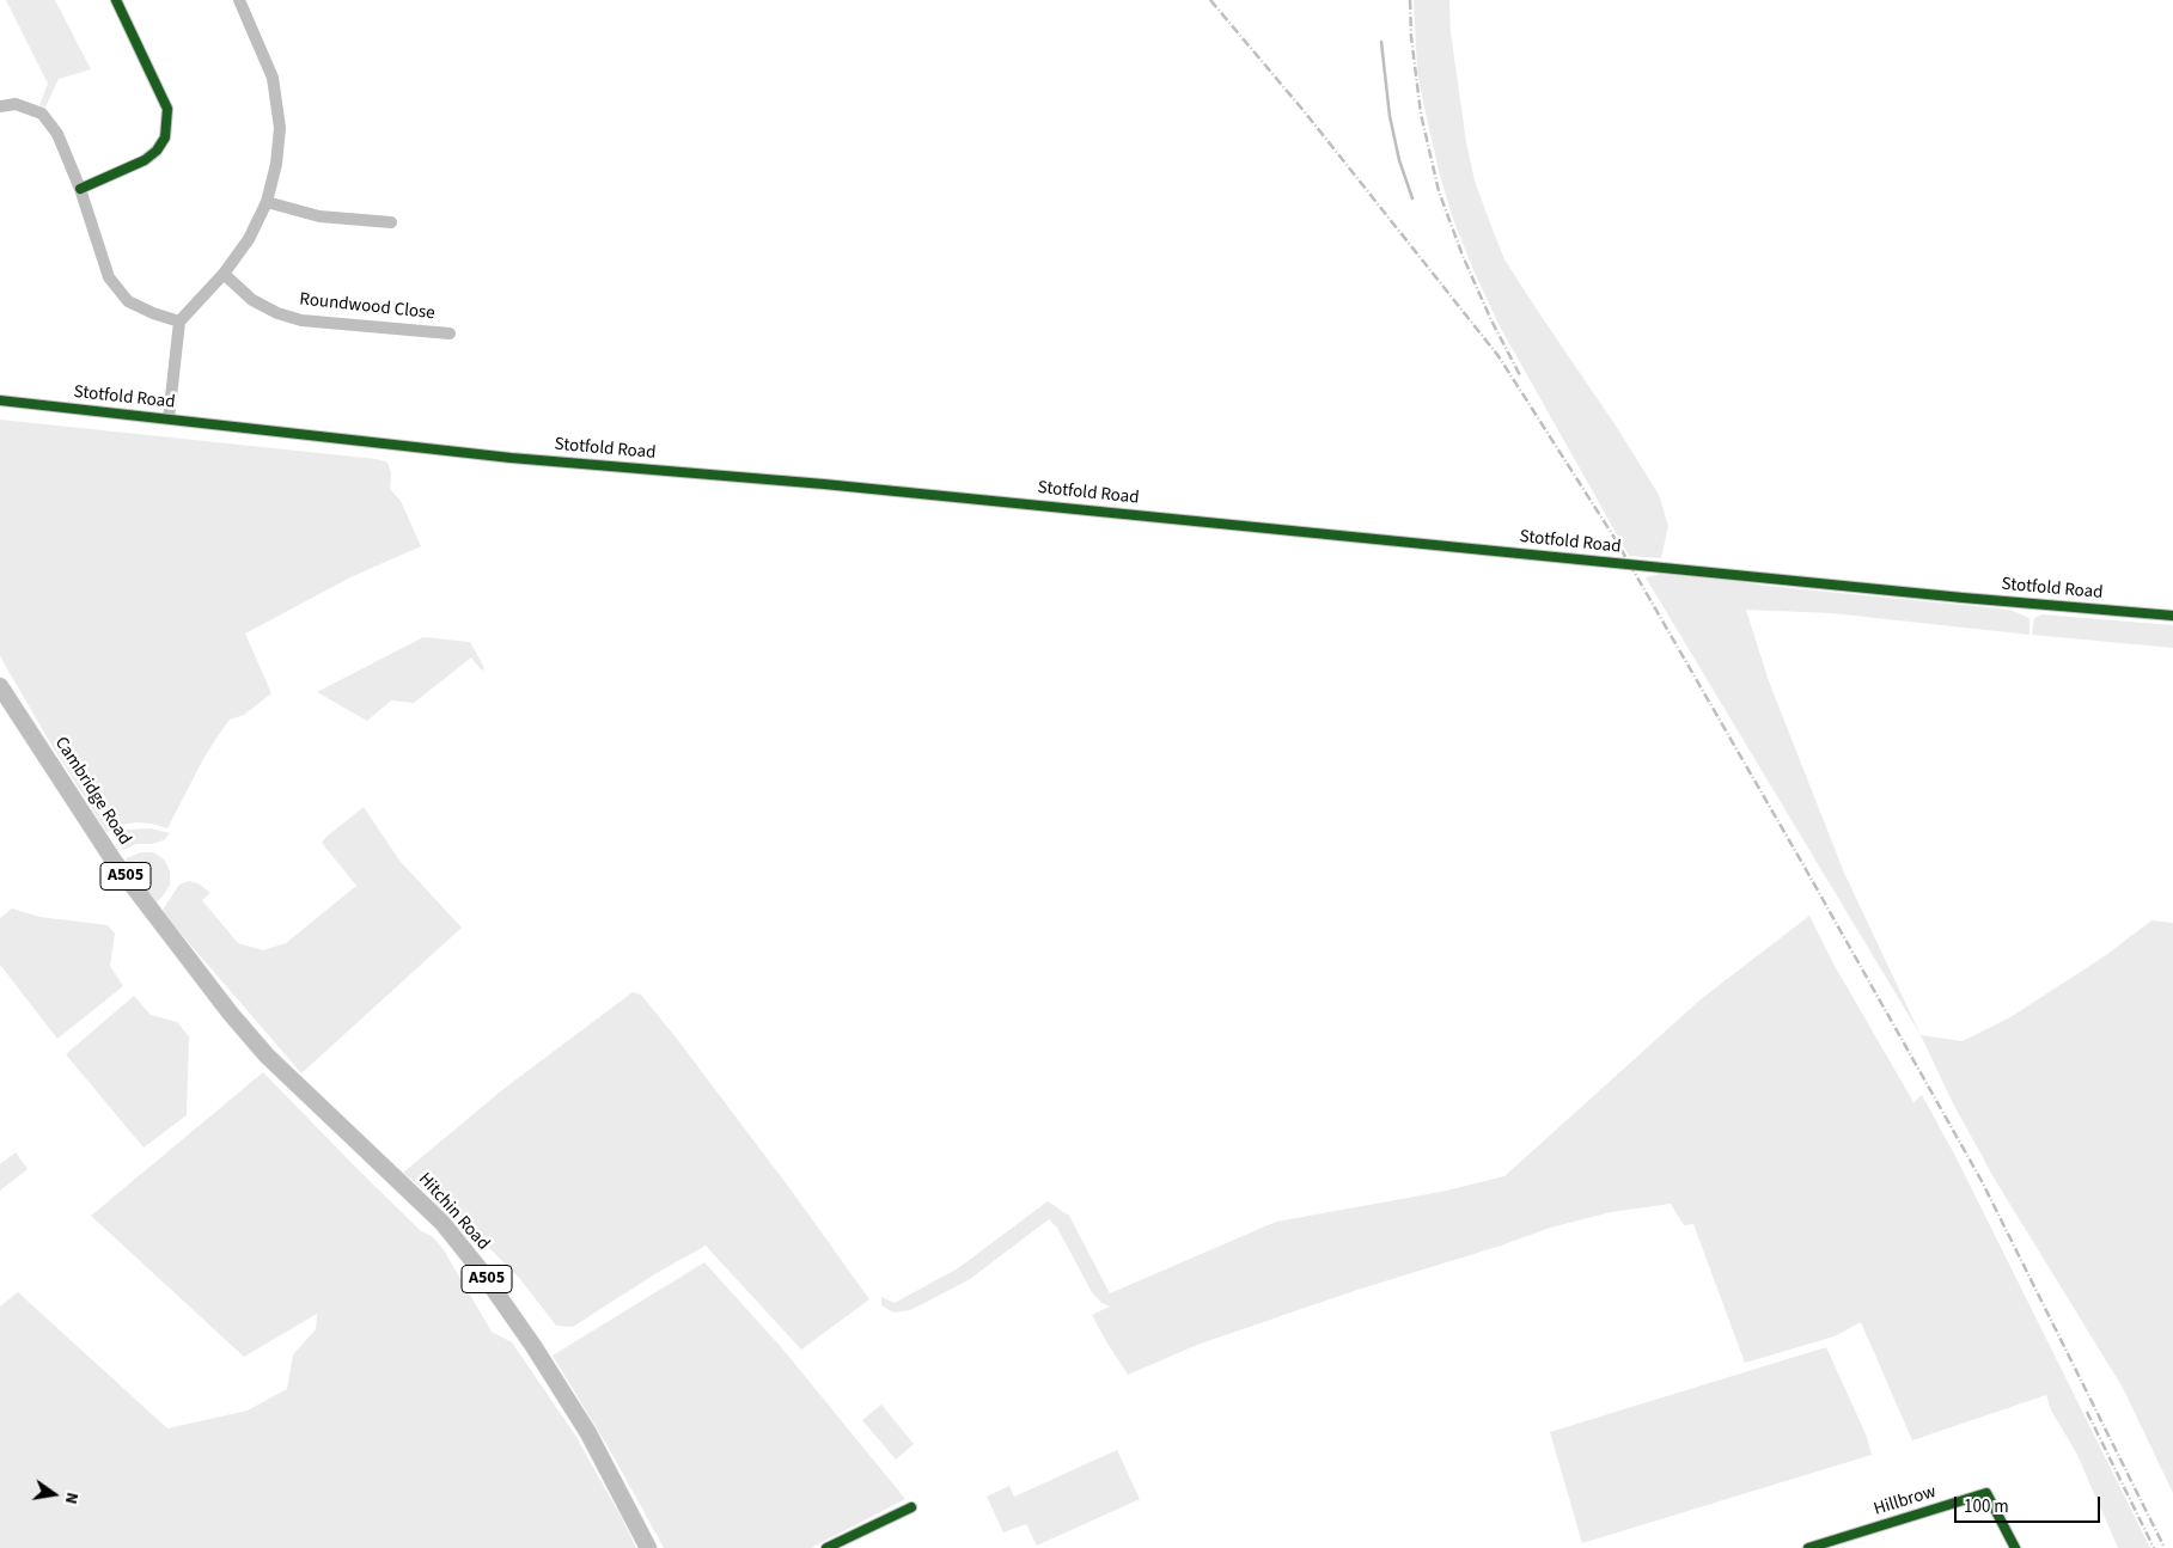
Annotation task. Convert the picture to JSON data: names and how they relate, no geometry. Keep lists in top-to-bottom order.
{
  "streets": {
    "main road": ["Cambridge Road", "A505", "Hitchin Road"],
    "street": ["Roundwood Close", "Stotfold Road", "Hillbrow"]
  },
  "crossings": [
    ["Cambridge Road", "Hitchin Road"]
  ],
  "scale_bar": "100 m",
  "north": "right"
}
